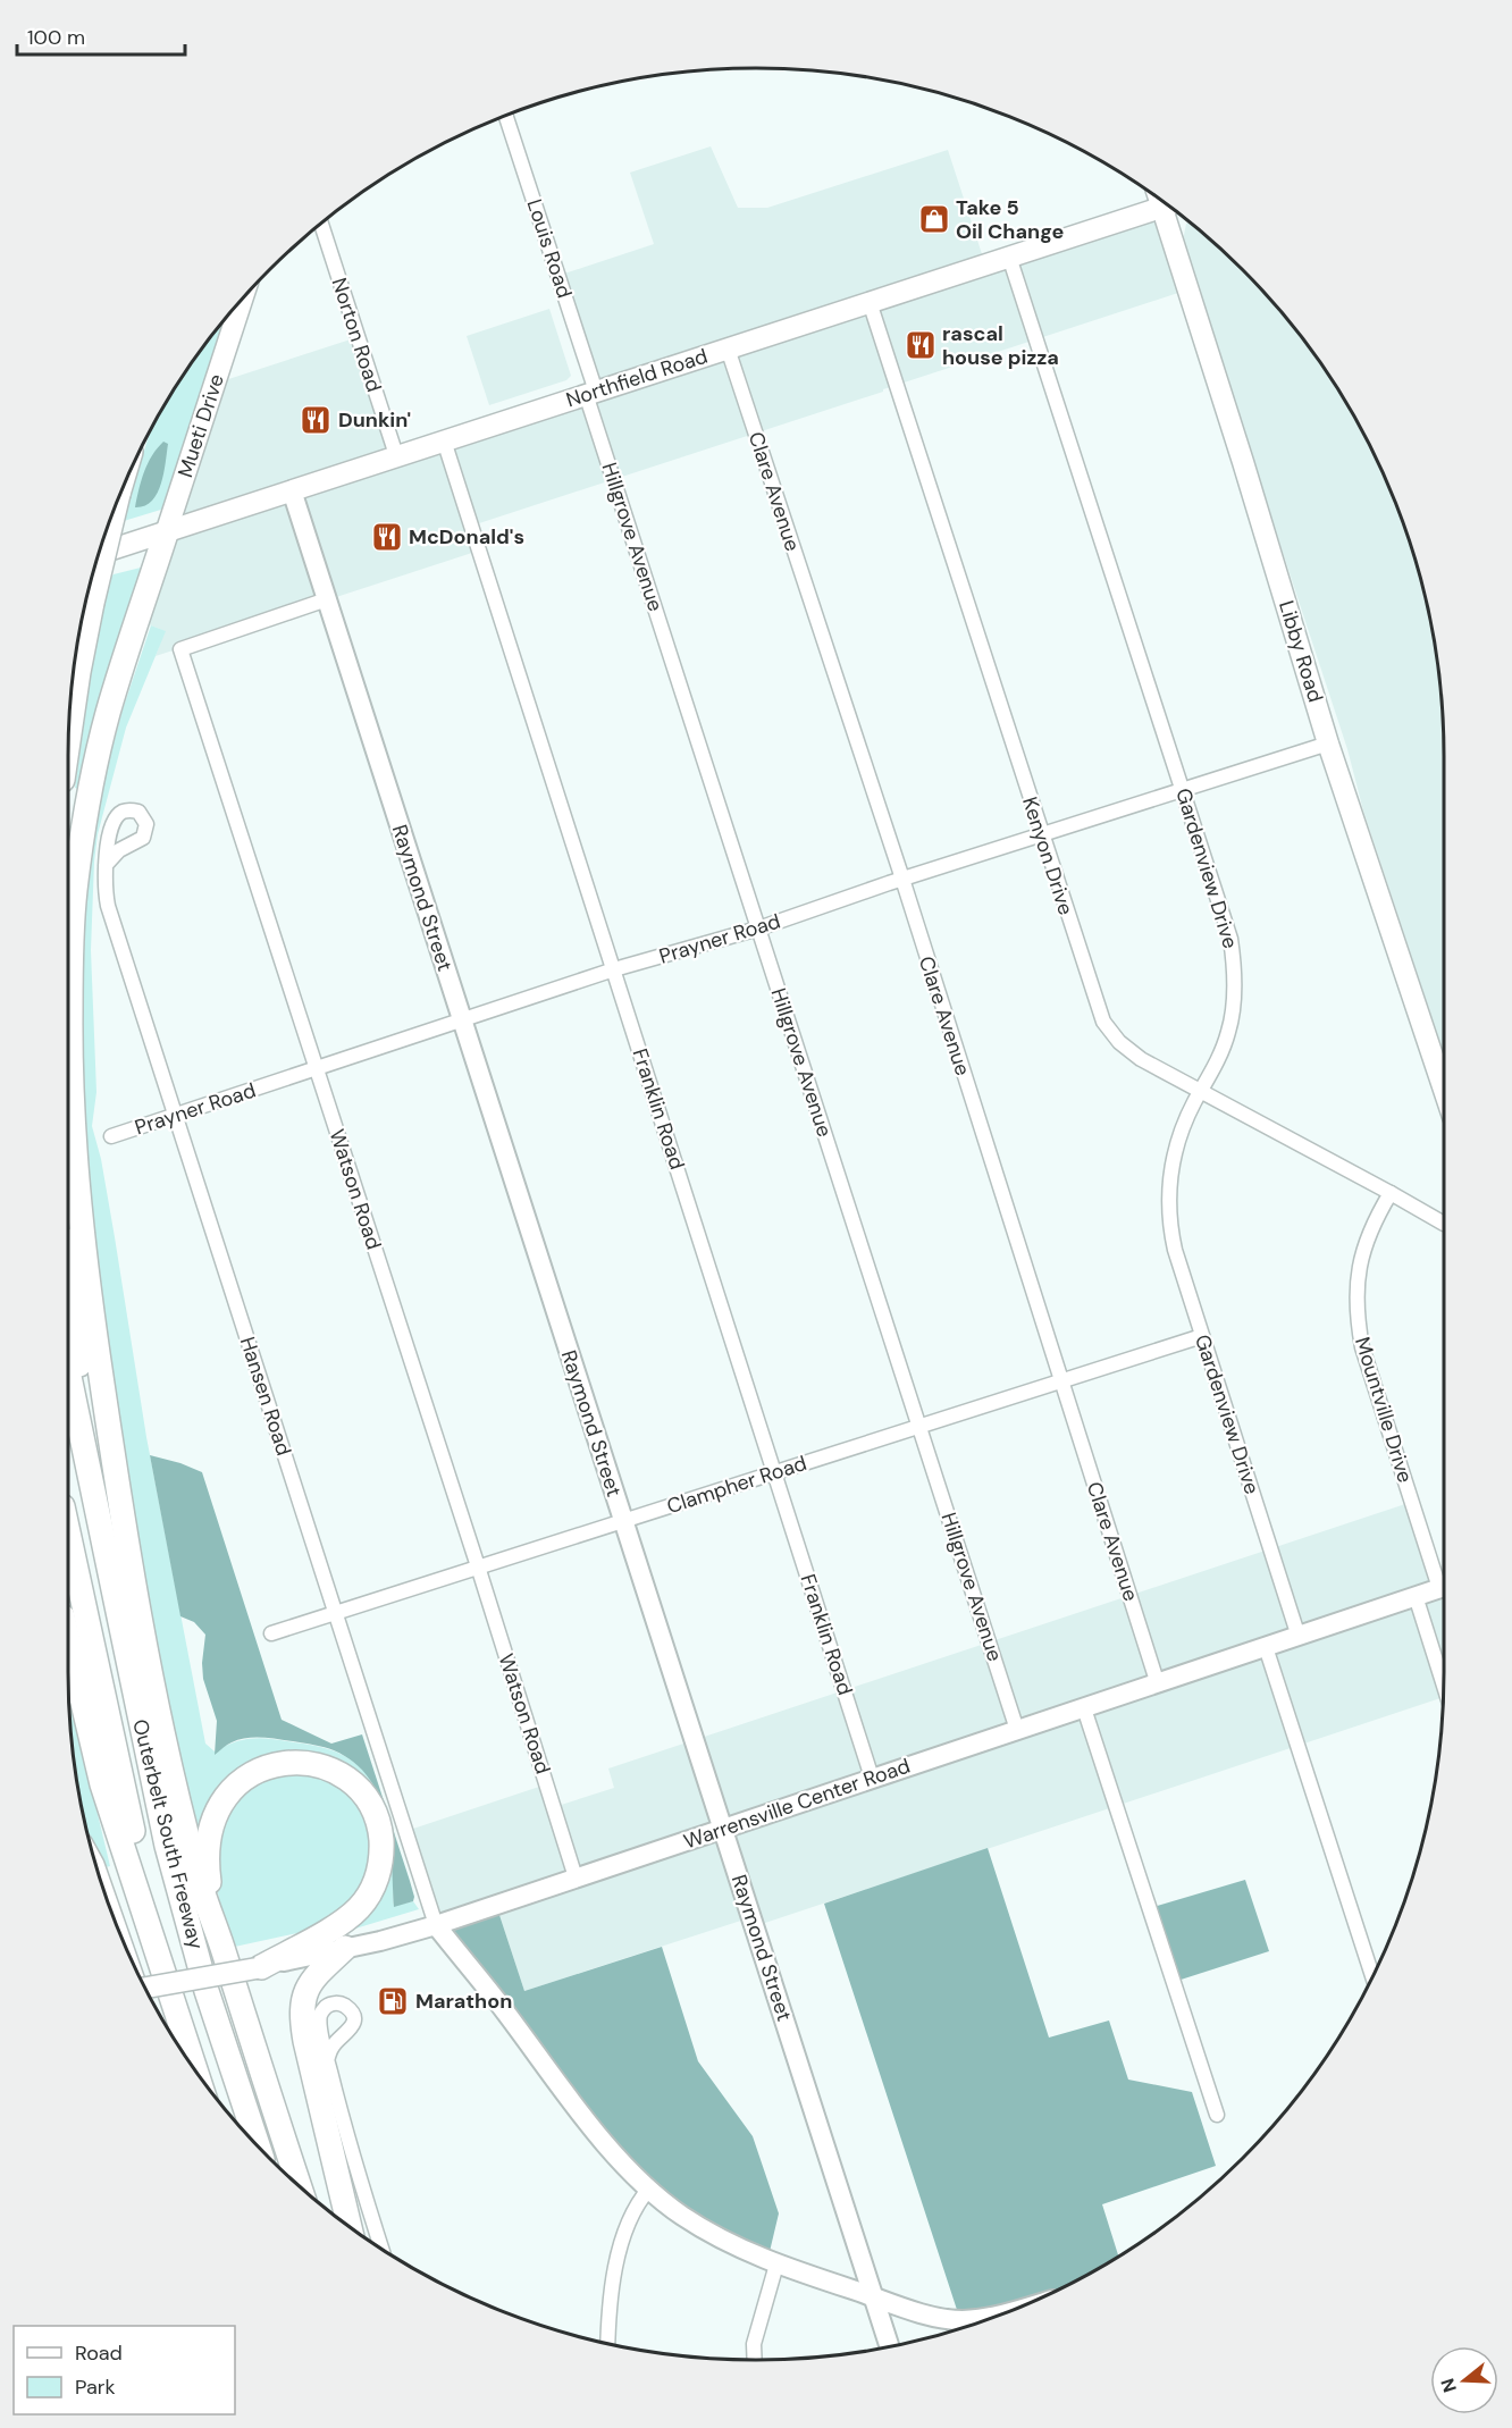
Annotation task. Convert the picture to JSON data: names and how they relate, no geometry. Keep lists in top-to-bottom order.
{
  "streets": {
    "highway": ["Outerbelt South Freeway"],
    "main road": [
      "Northfield Road",
      "Mueti Drive",
      "Libby Road",
      "Warrensville Center Road"
    ],
    "street": [
      "Louis Road",
      "Norton Road",
      "Clare Avenue",
      "Hillgrove Avenue",
      "Kenyon Drive",
      "Gardenview Drive",
      "Raymond Street",
      "Prayner Road",
      "Franklin Road",
      "Watson Road",
      "Hansen Road",
      "Mountville Drive",
      "Clampher Road"
    ]
  },
  "crossings": [
    ["Louis Road", "Northfield Road"],
    ["Louis Road", "Hillgrove Avenue"],
    ["Norton Road", "Northfield Road"],
    ["Northfield Road", "Mueti Drive"],
    ["Northfield Road", "Clare Avenue"],
    ["Northfield Road", "Hillgrove Avenue"],
    ["Northfield Road", "Kenyon Drive"],
    ["Northfield Road", "Gardenview Drive"],
    ["Northfield Road", "Raymond Street"],
    ["Northfield Road", "Franklin Road"],
    ["Clare Avenue", "Prayner Road"],
    ["Clare Avenue", "Clampher Road"],
    ["Clare Avenue", "Warrensville Center Road"],
    ["Hillgrove Avenue", "Prayner Road"],
    ["Hillgrove Avenue", "Clampher Road"],
    ["Hillgrove Avenue", "Warrensville Center Road"],
    ["Libby Road", "Prayner Road"],
    ["Kenyon Drive", "Gardenview Drive"],
    ["Kenyon Drive", "Prayner Road"],
    ["Kenyon Drive", "Mountville Drive"],
    ["Gardenview Drive", "Prayner Road"],
    ["Gardenview Drive", "Clampher Road"],
    ["Gardenview Drive", "Warrensville Center Road"],
    ["Raymond Street", "Prayner Road"],
    ["Raymond Street", "Watson Road"],
    ["Raymond Street", "Clampher Road"],
    ["Raymond Street", "Warrensville Center Road"],
    ["Prayner Road", "Franklin Road"],
    ["Prayner Road", "Watson Road"],
    ["Prayner Road", "Hansen Road"],
    ["Franklin Road", "Clampher Road"],
    ["Franklin Road", "Warrensville Center Road"],
    ["Watson Road", "Clampher Road"],
    ["Watson Road", "Warrensville Center Road"],
    ["Hansen Road", "Clampher Road"],
    ["Hansen Road", "Warrensville Center Road"]
  ],
  "places": {
    "shop": ["Take 5 Oil Change"],
    "restaurant": ["rascal house pizza", "Dunkin'", "McDonald's"],
    "fuel station": ["Marathon"]
  },
  "legend": ["Road", "Park"],
  "scale_bar": "100 m",
  "north": "left"
}
